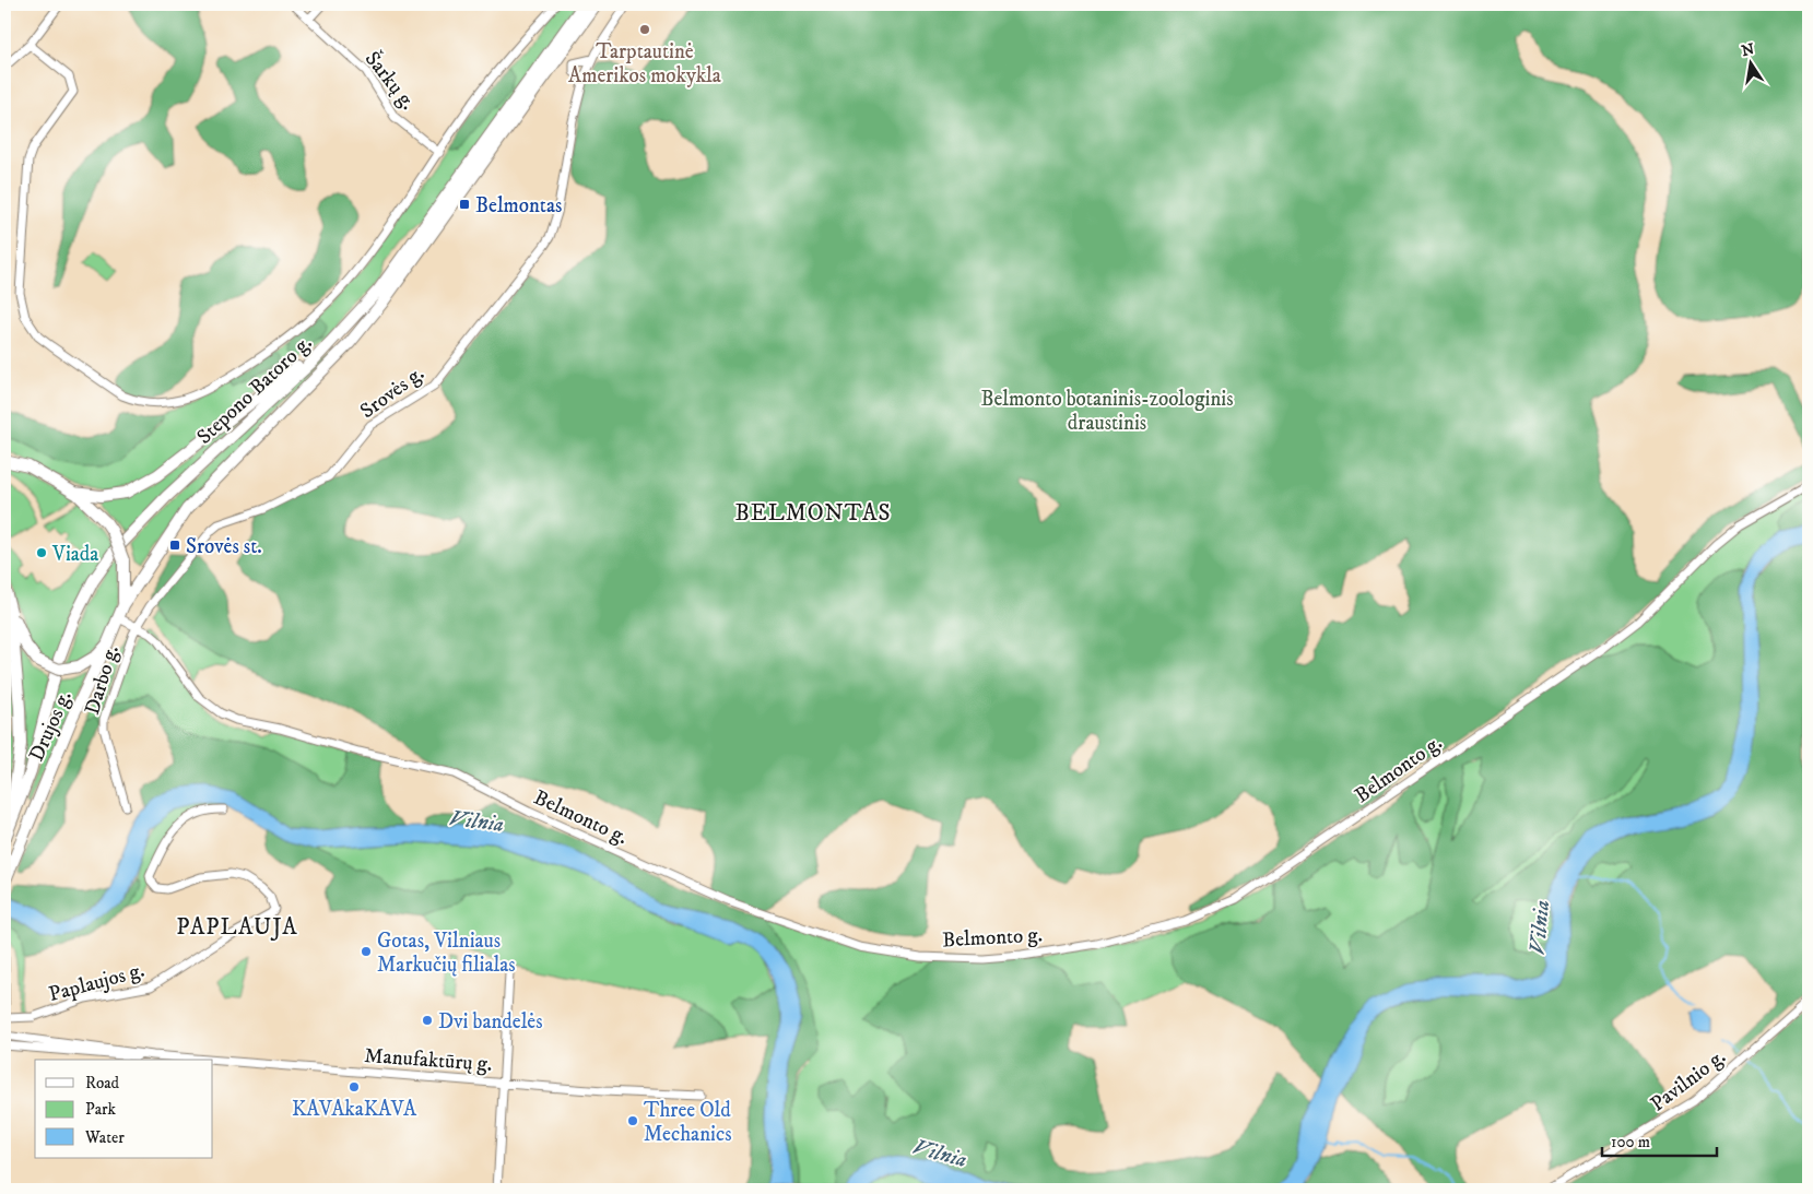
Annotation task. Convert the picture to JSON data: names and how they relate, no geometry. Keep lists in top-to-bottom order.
{
  "streets": {
    "main road": ["Stepono Batoro g.", "Drujos g."],
    "street": [
      "Šarkų g.",
      "Srovės g.",
      "Darbo g.",
      "Belmonto g.",
      "Paplaujos g.",
      "Manufaktūrų g.",
      "Pavilnio g."
    ]
  },
  "crossings": [
    ["Šarkų g.", "Stepono Batoro g."],
    ["Stepono Batoro g.", "Drujos g."],
    ["Srovės g.", "Darbo g."],
    ["Srovės g.", "Belmonto g."],
    ["Darbo g.", "Belmonto g."],
    ["Drujos g.", "Belmonto g."]
  ],
  "districts": ["BELMONTAS", "PAPLAUJA"],
  "water": ["Vilnia"],
  "parks": ["Belmonto botaninis-zoologinis draustinis"],
  "places": {
    "other": [
      "Tarptautinė Amerikos mokykla",
      "Viada",
      "Gotas, Vilniaus Markučių filialas",
      "Dvi bandelės",
      "KAVAkaKAVA",
      "Three Old Mechanics"
    ],
    "transit": ["Belmontas", "Srovės st."]
  },
  "legend": ["Road", "Park", "Water"],
  "scale_bar": "100 m",
  "north": "top"
}
